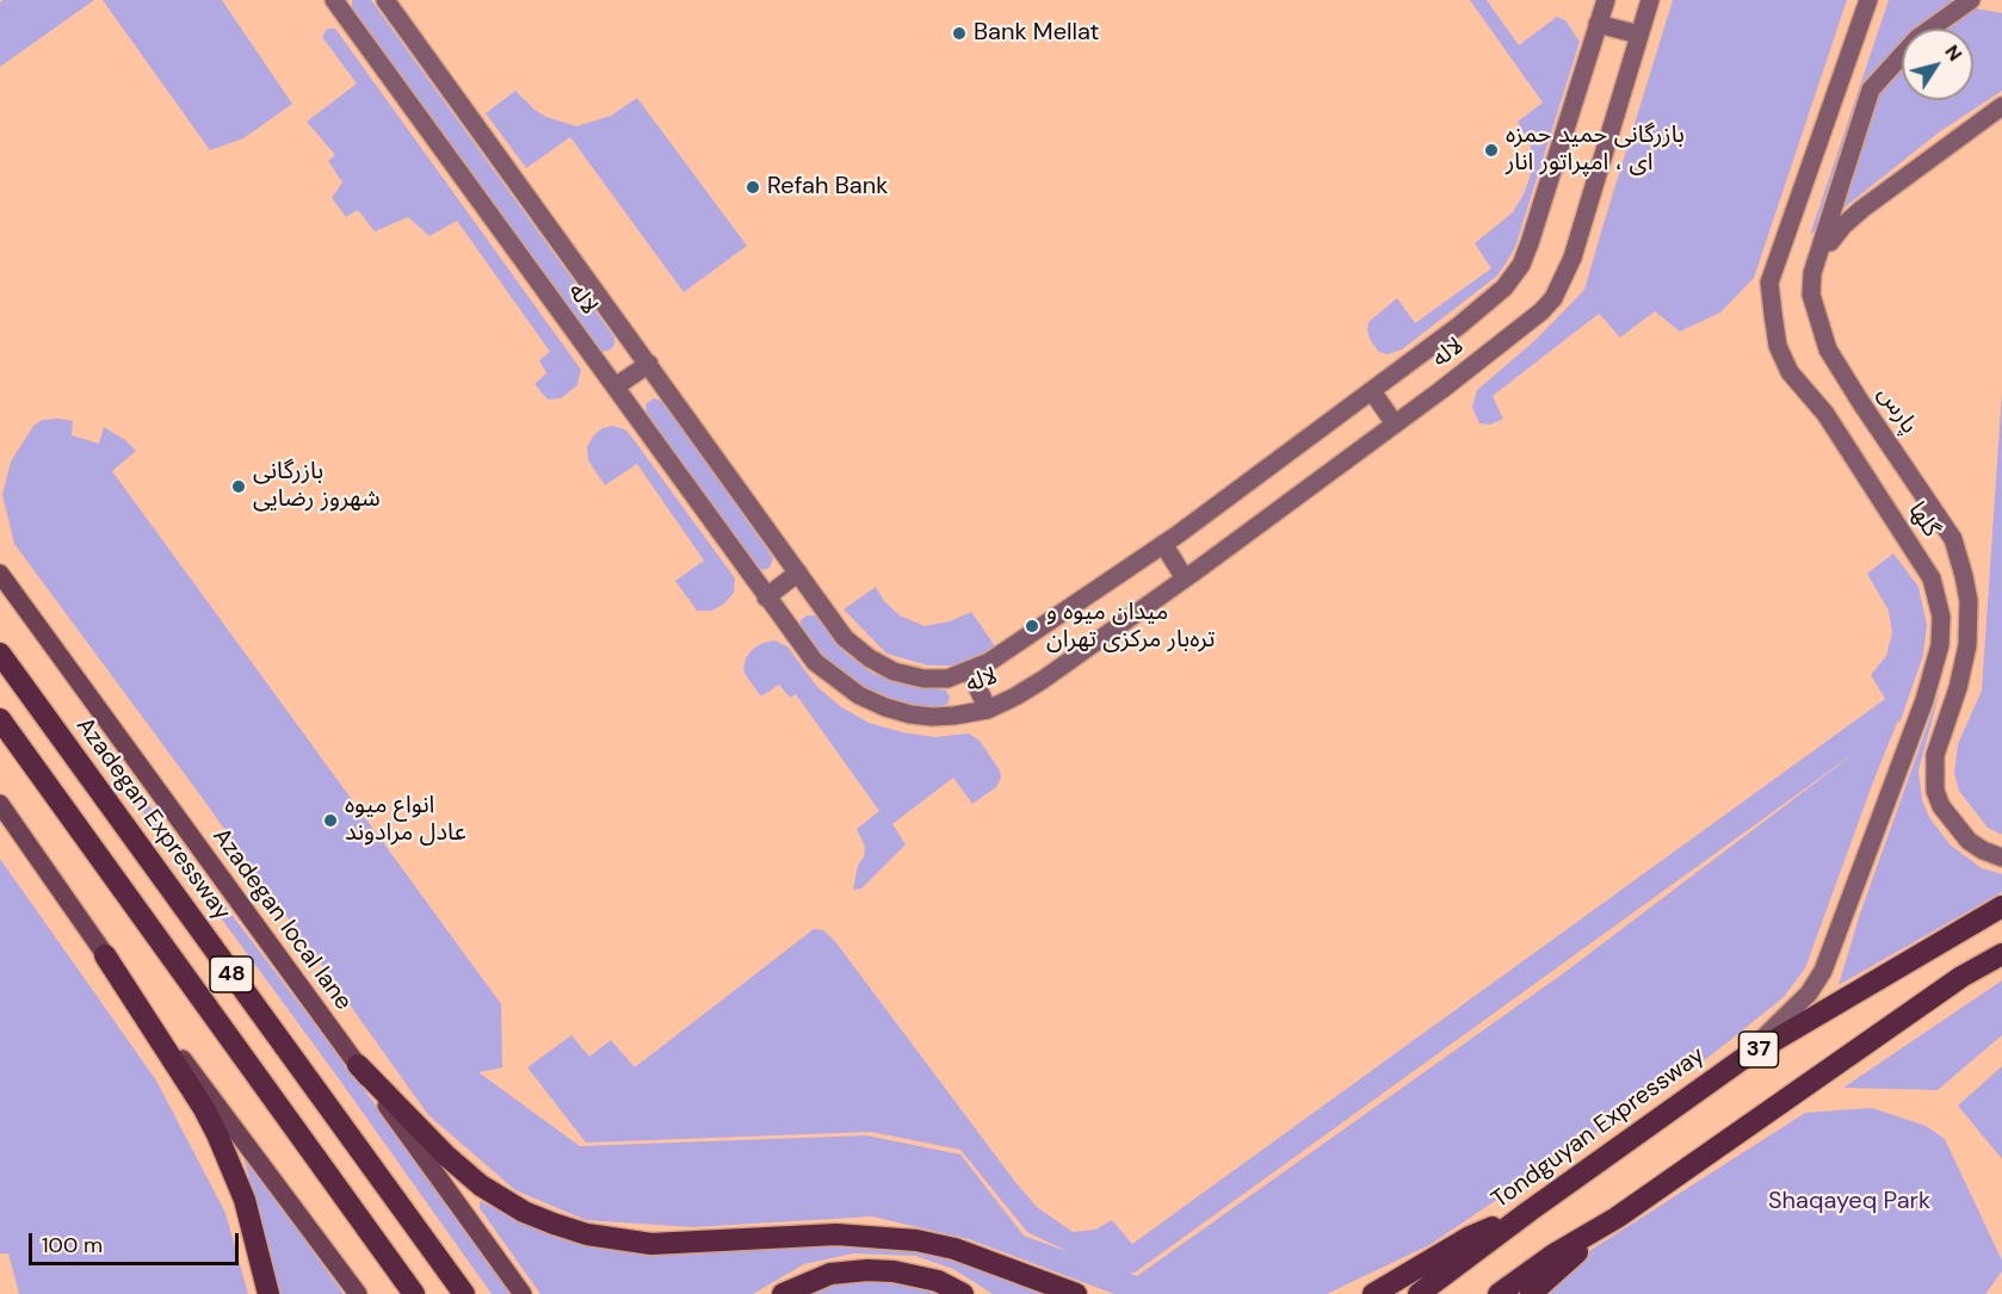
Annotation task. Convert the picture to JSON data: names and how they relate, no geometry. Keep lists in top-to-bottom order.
{
  "streets": {
    "highway": [
      "Azadegan Expressway",
      "48",
      "37",
      "Tondguyan Expressway"
    ],
    "main road": ["Azadegan local lane"],
    "street": ["لاله", "پارس", "گلها"]
  },
  "crossings": [
    ["گلها", "Tondguyan Expressway"]
  ],
  "parks": ["Shaqayeq Park"],
  "places": [
    "Bank Mellat",
    "بازرگانی حمید حمزه ای ، امپراتور انار",
    "Refah Bank",
    "بازرگانی شهروز رضایی",
    "میدان میوه و تره‌بار مرکزی تهران",
    "انواع میوه عادل مرادوند"
  ],
  "scale_bar": "100 m",
  "north": "top right"
}
